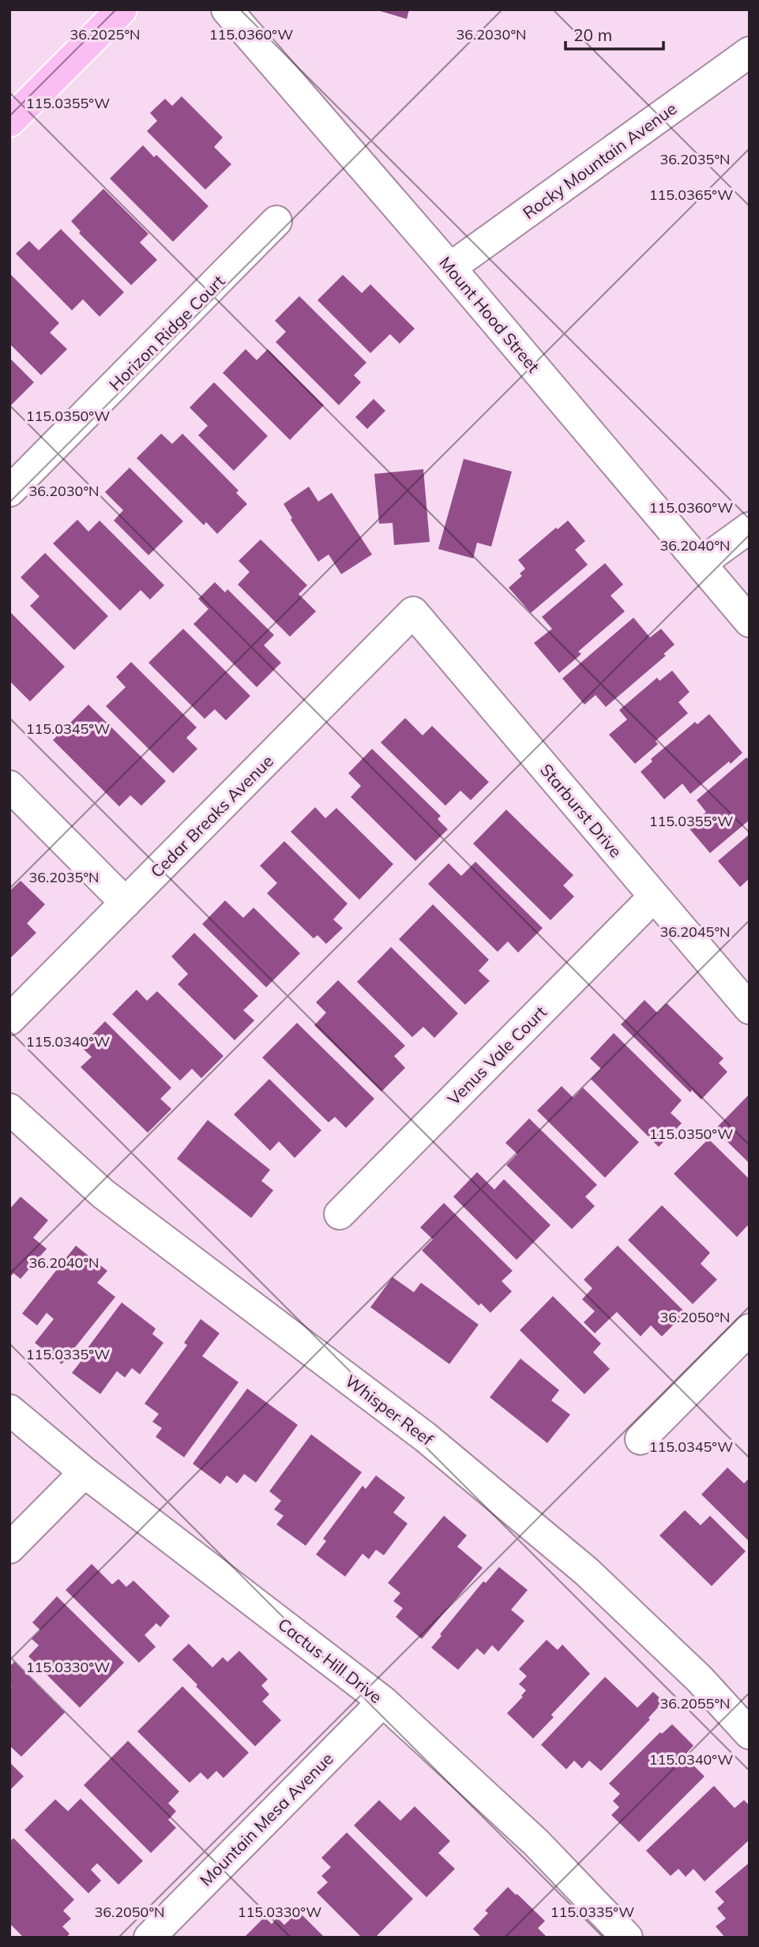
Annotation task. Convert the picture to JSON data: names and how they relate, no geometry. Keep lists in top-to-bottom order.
{
  "streets": {
    "street": [
      "Rocky Mountain Avenue",
      "Mount Hood Street",
      "Horizon Ridge Court",
      "Starburst Drive",
      "Cedar Breaks Avenue",
      "Venus Vale Court",
      "Whisper Reef",
      "Cactus Hill Drive",
      "Mountain Mesa Avenue"
    ]
  },
  "crossings": [
    ["Rocky Mountain Avenue", "Mount Hood Street"],
    ["Starburst Drive", "Cedar Breaks Avenue"],
    ["Starburst Drive", "Venus Vale Court"],
    ["Cactus Hill Drive", "Mountain Mesa Avenue"]
  ],
  "scale_bar": "20 m",
  "coordinates": [
    "36.2025°N",
    "115.0360°W",
    "36.2030°N",
    "115.0355°W",
    "36.2035°N",
    "115.0365°W",
    "115.0350°W",
    "36.2040°N",
    "115.0345°W",
    "36.2045°N",
    "115.0340°W",
    "36.2050°N",
    "115.0335°W",
    "115.0330°W",
    "36.2055°N"
  ]
}
